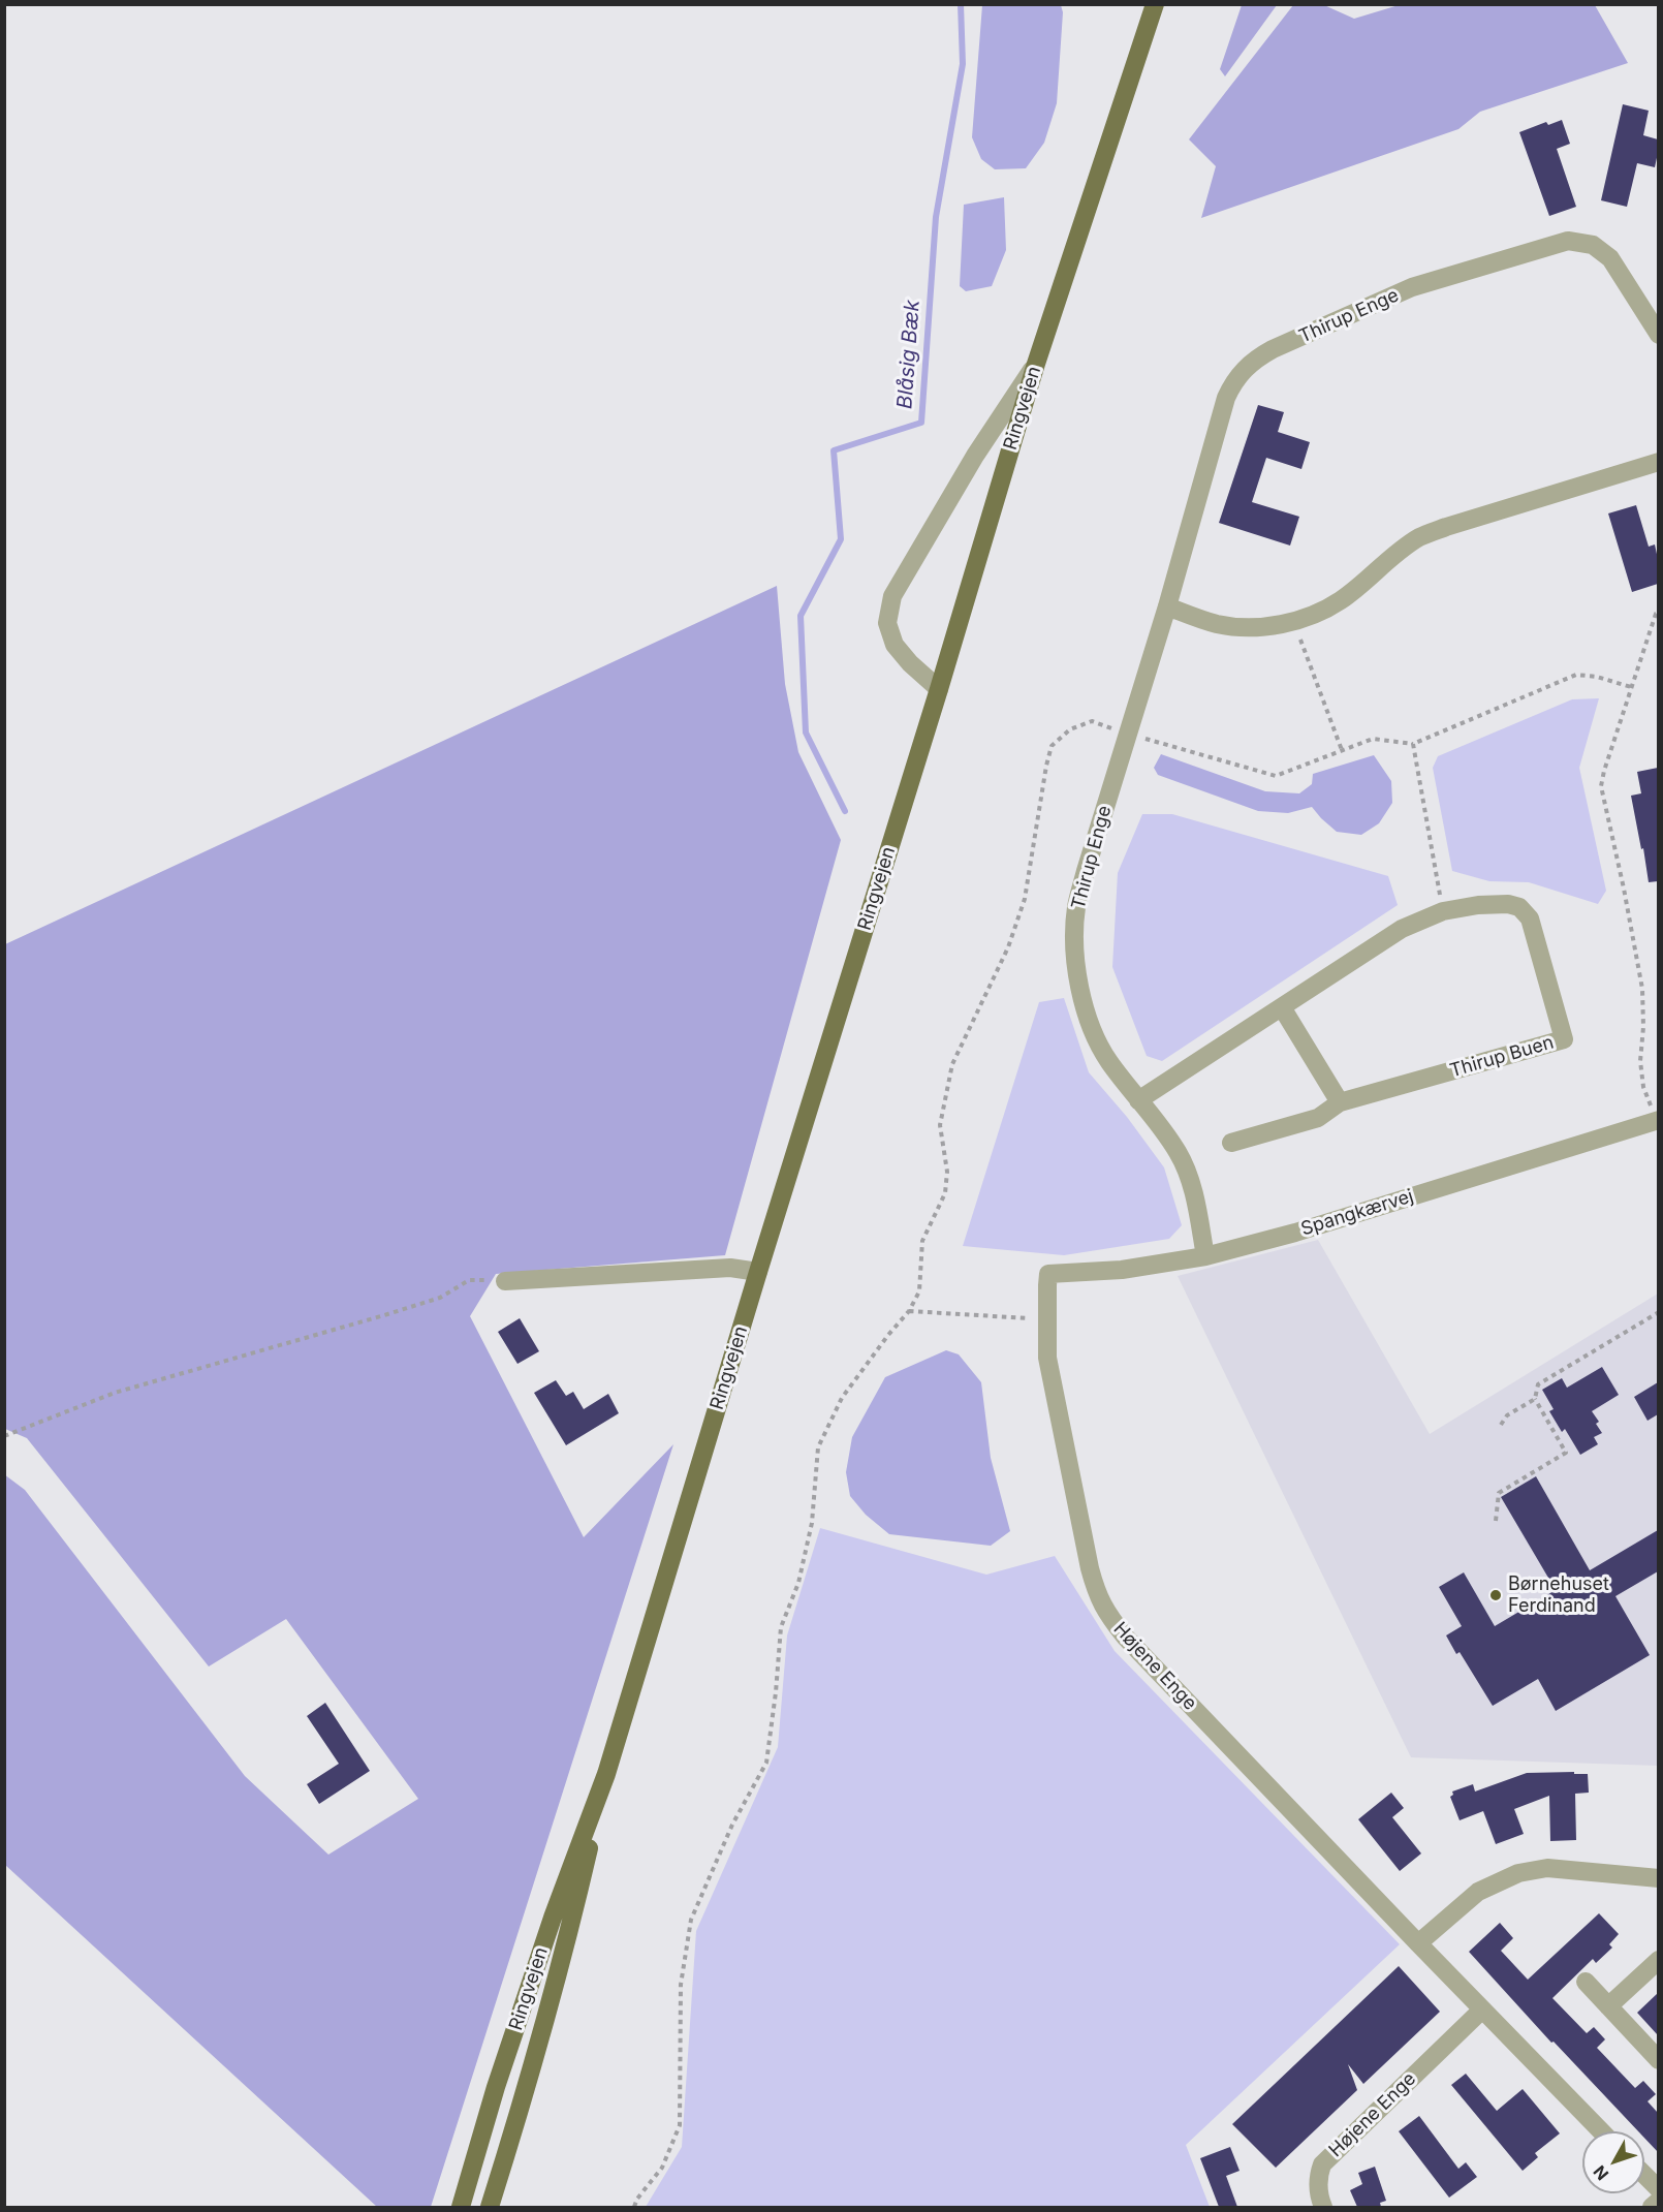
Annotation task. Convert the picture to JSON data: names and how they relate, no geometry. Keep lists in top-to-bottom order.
{
  "streets": {
    "main road": ["Ringvejen"],
    "street": [
      "Thirup Enge",
      "Thirup Buen",
      "Spangkærvej",
      "Højene Enge"
    ]
  },
  "crossings": [
    ["Thirup Enge", "Spangkærvej"],
    ["Spangkærvej", "Højene Enge"]
  ],
  "water": ["Blåsig Bæk"],
  "places": ["Børnehuset Ferdinand"],
  "north": "bottom left"
}
